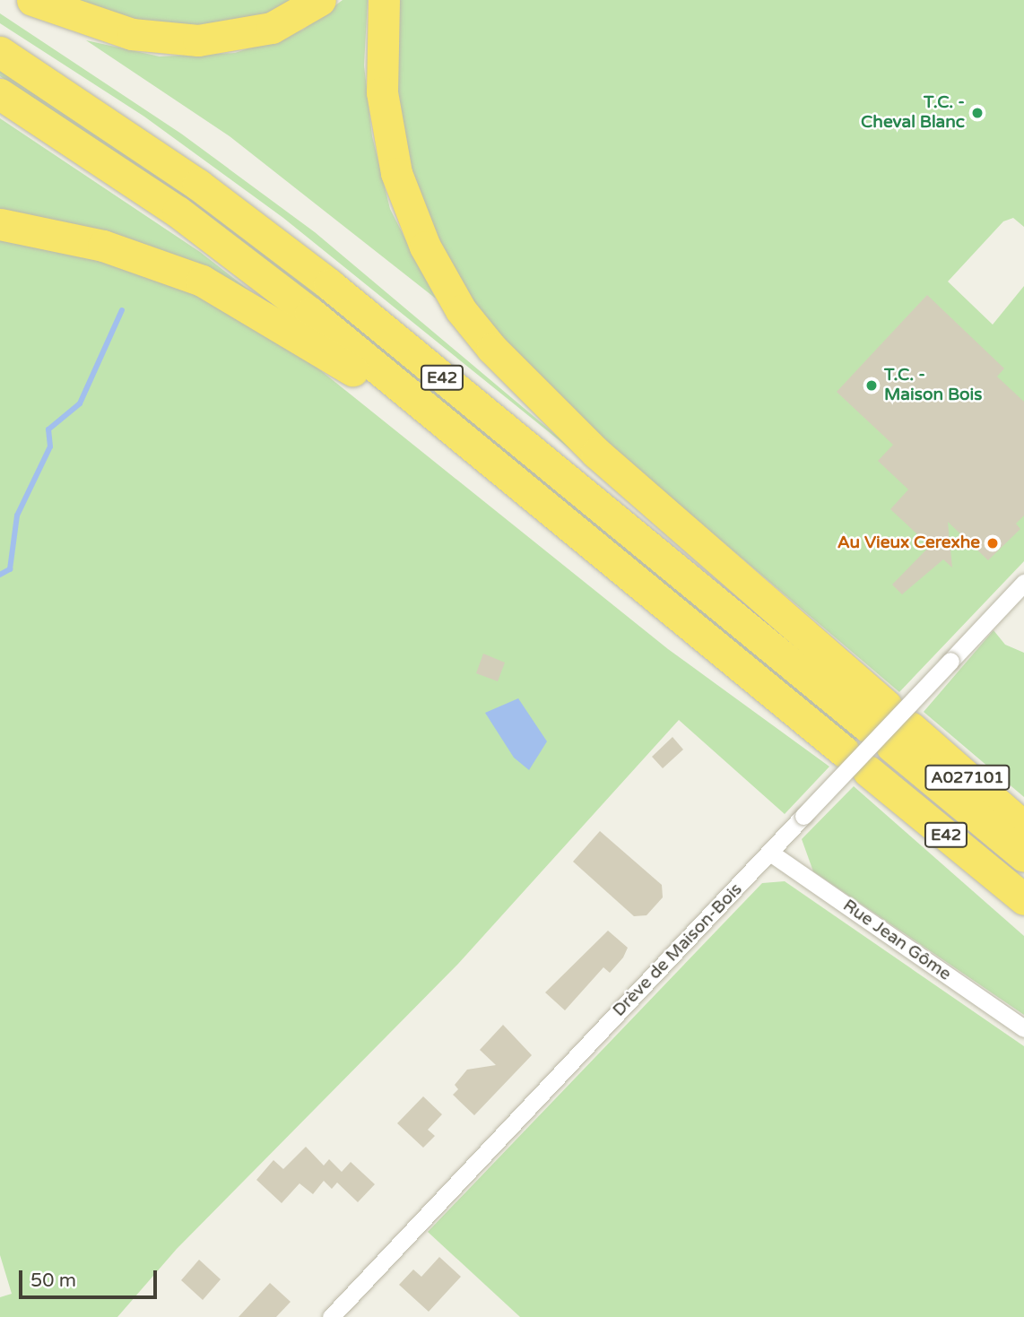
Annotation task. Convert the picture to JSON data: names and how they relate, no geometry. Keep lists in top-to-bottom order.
{
  "streets": {
    "highway": ["E42", "A027101"],
    "street": ["Rue Jean Gôme", "Drève de Maison-Bois"]
  },
  "crossings": [
    ["E42", "A027101"],
    ["Rue Jean Gôme", "Drève de Maison-Bois"]
  ],
  "places": ["T.C. - Cheval Blanc", "T.C. - Maison Bois", "Au Vieux Cerexhe"],
  "scale_bar": "50 m"
}
